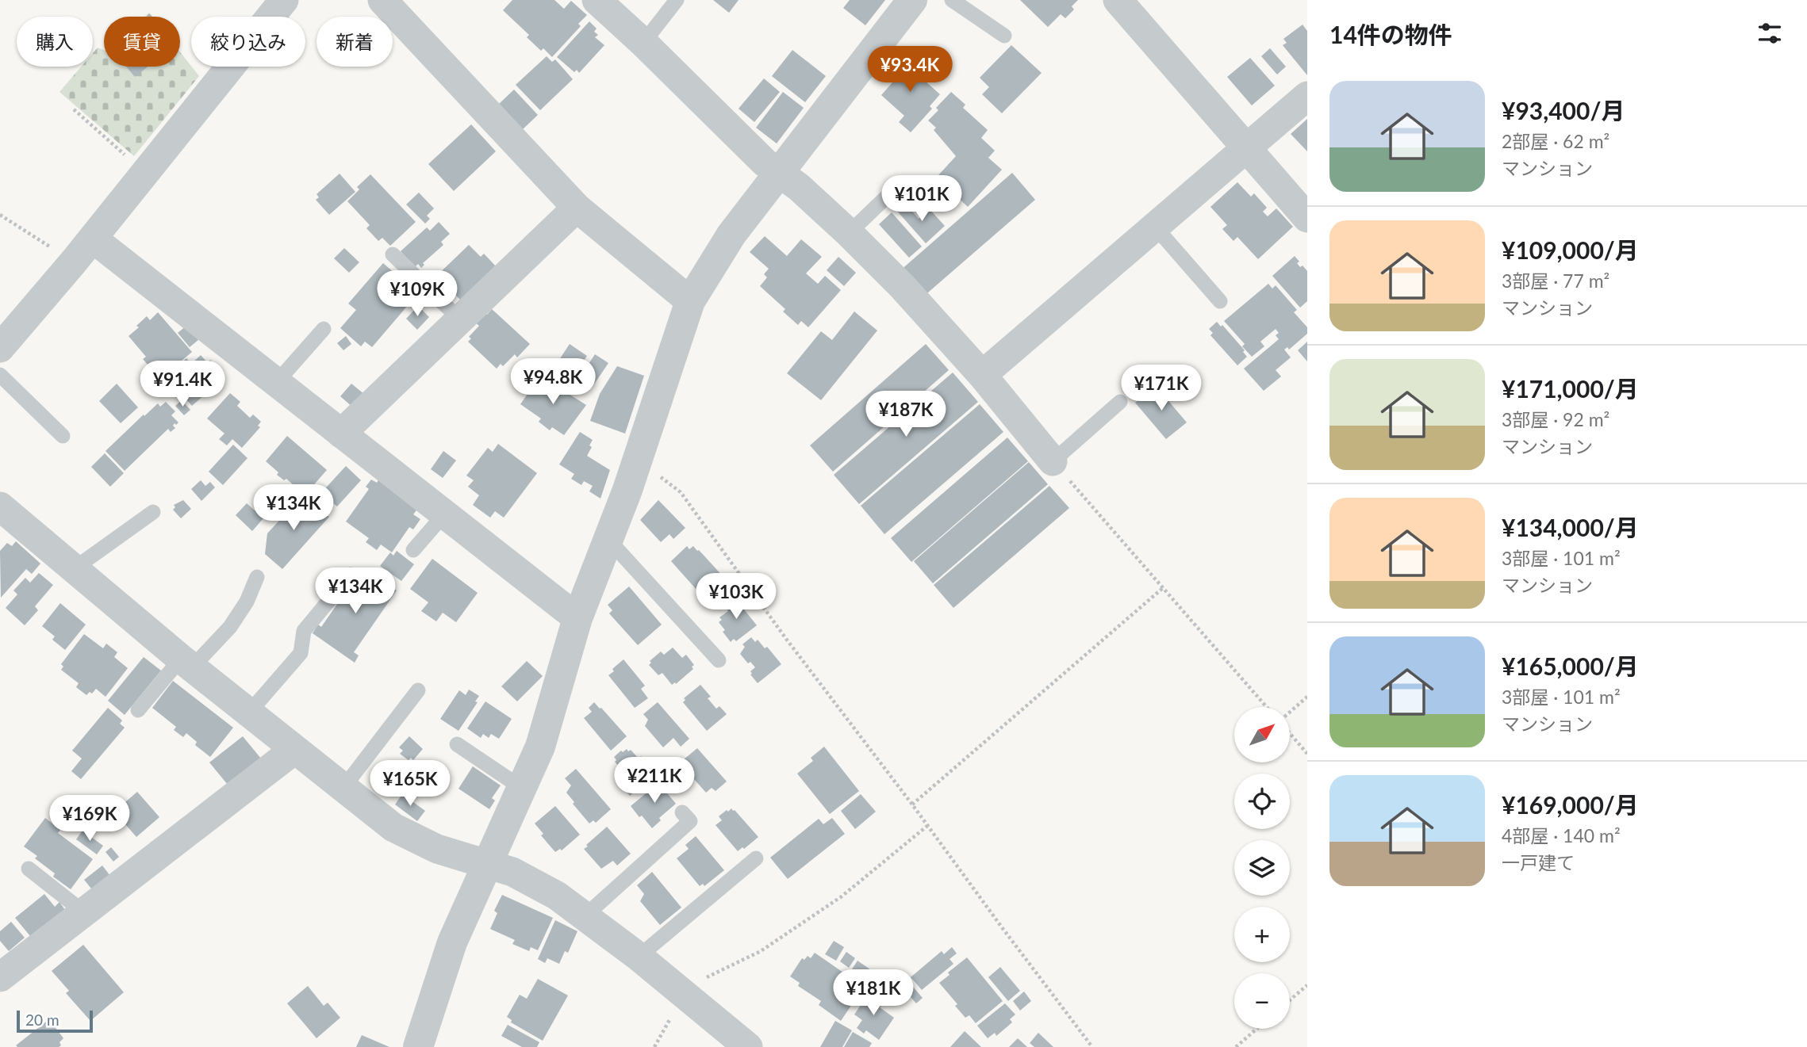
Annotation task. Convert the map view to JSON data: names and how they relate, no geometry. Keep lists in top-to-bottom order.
{
  "scale_bar": "20 m",
  "north": "top right",
  "page": {
    "heading": "14件の物件",
    "chip": [
      "購入",
      "賃貸",
      "絞り込み",
      "新着"
    ],
    "price": [
      "¥93.4K",
      "¥101K",
      "¥109K",
      "¥94.8K",
      "¥91.4K",
      "¥171K",
      "¥187K",
      "¥134K",
      "¥134K",
      "¥103K",
      "¥211K",
      "¥165K",
      "¥169K",
      "¥181K"
    ],
    "list": [
      {
        "name": "¥93,400/月",
        "note": "2部屋 · 62 m² · マンション"
      },
      {
        "name": "¥109,000/月",
        "note": "3部屋 · 77 m² · マンション"
      },
      {
        "name": "¥171,000/月",
        "note": "3部屋 · 92 m² · マンション"
      },
      {
        "name": "¥134,000/月",
        "note": "3部屋 · 101 m² · マンション"
      },
      {
        "name": "¥165,000/月",
        "note": "3部屋 · 101 m² · マンション"
      },
      {
        "name": "¥169,000/月",
        "note": "4部屋 · 140 m² · 一戸建て"
      }
    ],
    "map_buttons": ["+", "−"],
    "scale": "20 m"
  }
}
